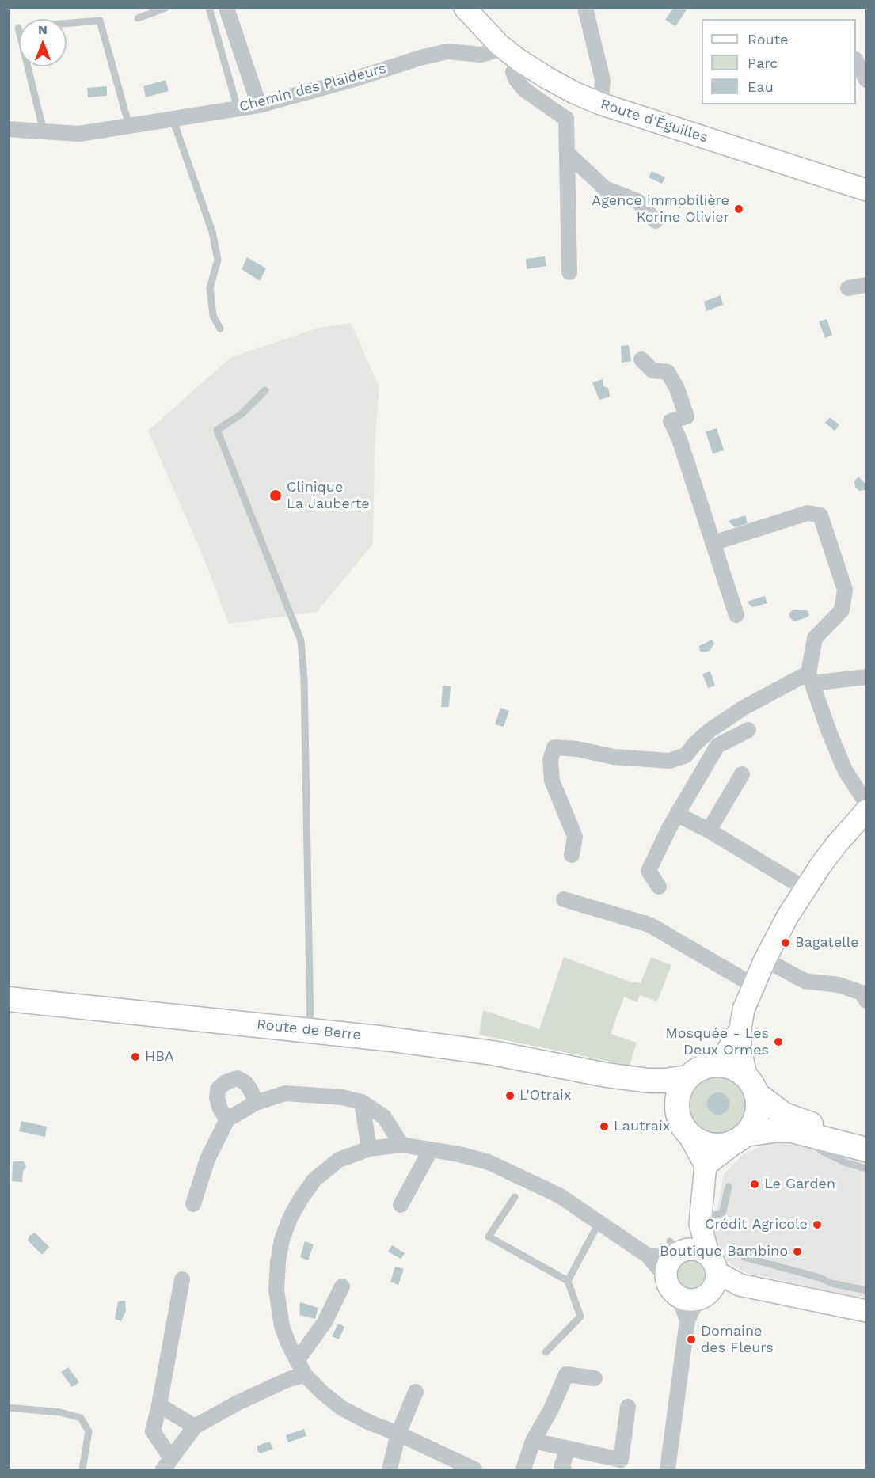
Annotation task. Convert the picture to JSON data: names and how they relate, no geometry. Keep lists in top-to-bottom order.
{
  "streets": {
    "main road": ["Route de Berre"],
    "street": ["Chemin des Plaideurs", "Route d'Éguilles"]
  },
  "crossings": [
    ["Chemin des Plaideurs", "Route d'Éguilles"]
  ],
  "places": [
    "Agence immobilière Korine Olivier",
    "Clinique La Jauberte",
    "Bagatelle",
    "Mosquée - Les Deux Ormes",
    "HBA",
    "L'Otraix",
    "Lautraix",
    "Le Garden",
    "Crédit Agricole",
    "Boutique Bambino",
    "Domaine des Fleurs"
  ],
  "legend": ["Route", "Parc", "Eau"],
  "north": "top"
}
